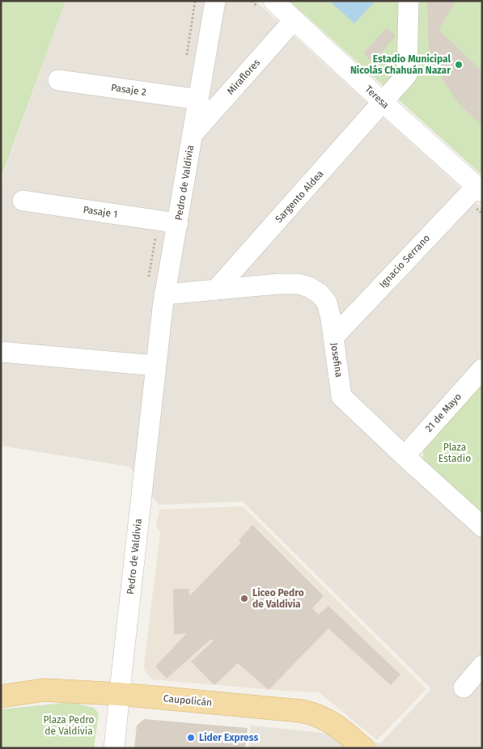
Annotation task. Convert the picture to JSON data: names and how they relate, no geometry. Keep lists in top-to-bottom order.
{
  "streets": {
    "main road": ["Caupolicán"],
    "street": [
      "Miraflores",
      "Pasaje 2",
      "Teresa",
      "Pedro de Valdivia",
      "Sargento Aldea",
      "Pasaje 1",
      "Ignacio Serrano",
      "Josefina",
      "21 de Mayo"
    ]
  },
  "crossings": [
    ["Miraflores", "Teresa"],
    ["Miraflores", "Pedro de Valdivia"],
    ["Pasaje 2", "Pedro de Valdivia"],
    ["Teresa", "Sargento Aldea"],
    ["Teresa", "Ignacio Serrano"],
    ["Pedro de Valdivia", "Pasaje 1"],
    ["Pedro de Valdivia", "Josefina"],
    ["Pedro de Valdivia", "Caupolicán"],
    ["Sargento Aldea", "Josefina"],
    ["Ignacio Serrano", "Josefina"],
    ["Josefina", "21 de Mayo"]
  ],
  "parks": ["Plaza Estadio", "Plaza Pedro de Valdivia"],
  "places": ["Estadio Municipal Nicolás Chahuán Nazar", "Liceo Pedro de Valdivia", "Lider Express"]
}
